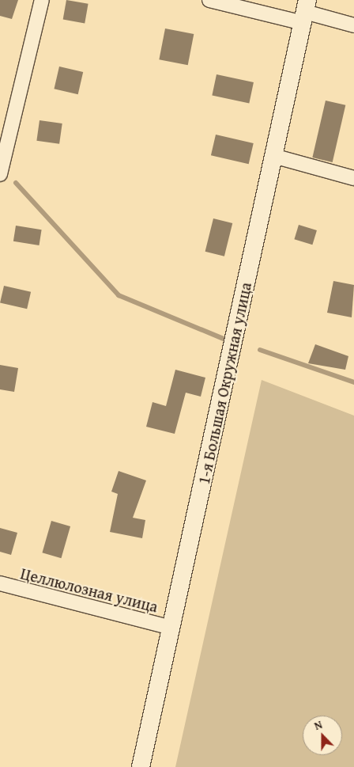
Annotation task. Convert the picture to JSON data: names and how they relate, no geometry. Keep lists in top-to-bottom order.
{
  "streets": {
    "street": ["1-я Большая Окружная улица", "Целлюлозная улица"]
  },
  "crossings": [
    ["1-я Большая Окружная улица", "Целлюлозная улица"]
  ],
  "north": "top"
}
